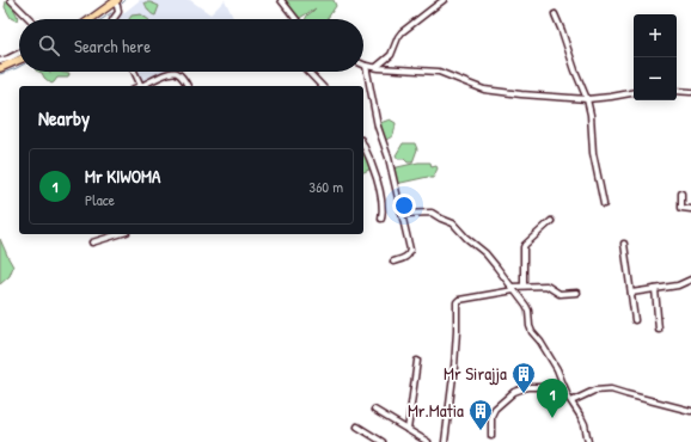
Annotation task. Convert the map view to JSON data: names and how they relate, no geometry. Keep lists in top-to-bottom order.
{
  "places": {
    "building": ["Mr Sirajja", "Mr.Matia"]
  },
  "page": {
    "map_buttons": ["+", "−"],
    "search": "Search here",
    "heading": "Nearby",
    "list": [
      {
        "mark": "1",
        "name": "Mr KIWOMA",
        "note": "Place",
        "value": "360 m"
      }
    ],
    "pins": "1"
  }
}
